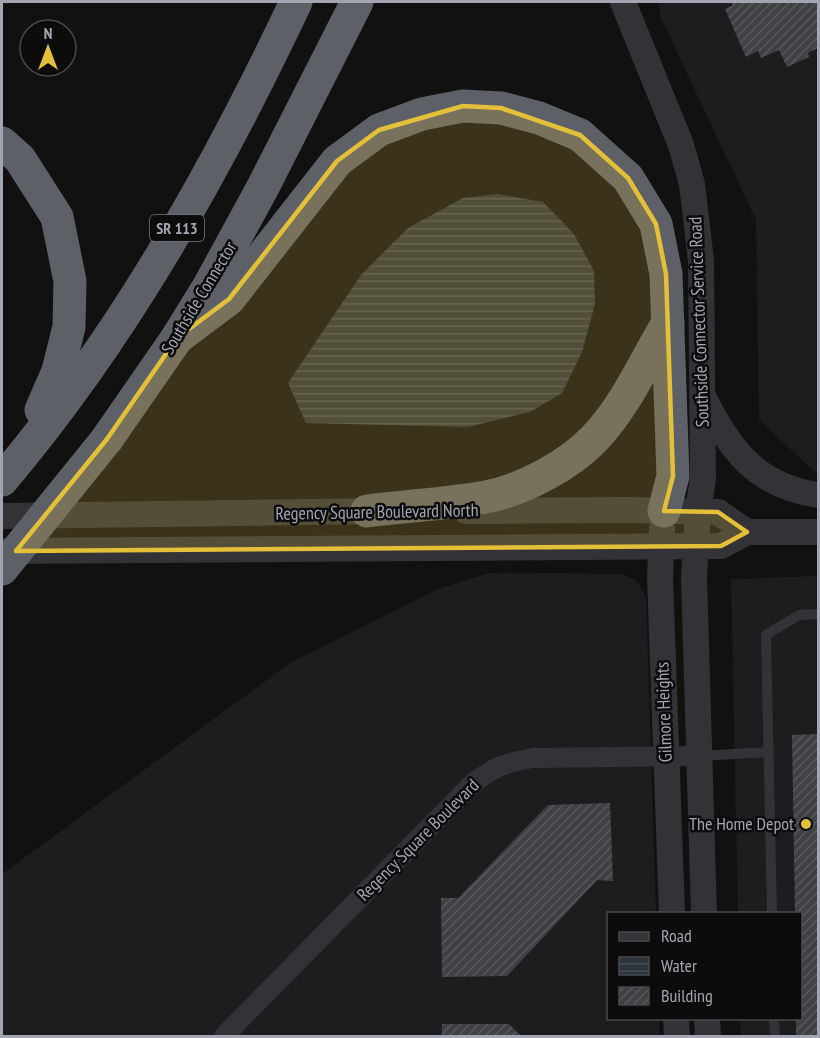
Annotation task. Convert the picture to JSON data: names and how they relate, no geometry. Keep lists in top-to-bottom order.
{
  "streets": {
    "highway": ["SR 113", "Southside Connector"],
    "street": [
      "Southside Connector Service Road",
      "Regency Square Boulevard North",
      "Gilmore Heights",
      "Regency Square Boulevard"
    ]
  },
  "crossings": [
    ["Southside Connector Service Road", "Regency Square Boulevard North"],
    ["Southside Connector Service Road", "Gilmore Heights"],
    ["Regency Square Boulevard North", "Gilmore Heights"],
    ["Gilmore Heights", "Regency Square Boulevard"]
  ],
  "places": ["The Home Depot"],
  "legend": ["Road", "Water", "Building"],
  "north": "top"
}
